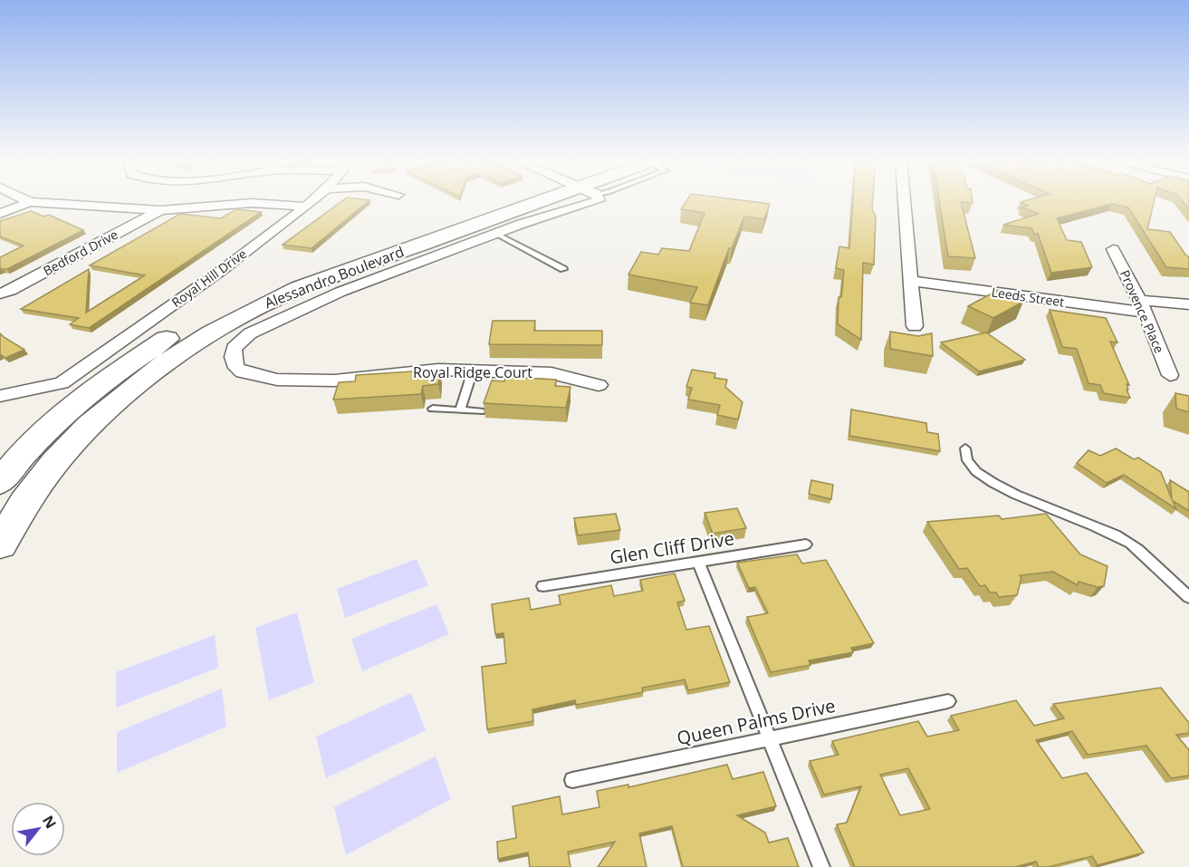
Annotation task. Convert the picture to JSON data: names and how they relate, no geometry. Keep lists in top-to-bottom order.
{
  "streets": {
    "main road": ["Alessandro Boulevard"],
    "street": [
      "Bedford Drive",
      "Royal Hill Drive",
      "Leeds Street",
      "Provence Place",
      "Royal Ridge Court"
    ],
    "lane": ["Glen Cliff Drive", "Queen Palms Drive"]
  },
  "crossings": [
    ["Alessandro Boulevard", "Royal Hill Drive"],
    ["Leeds Street", "Provence Place"]
  ],
  "north": "top right"
}
